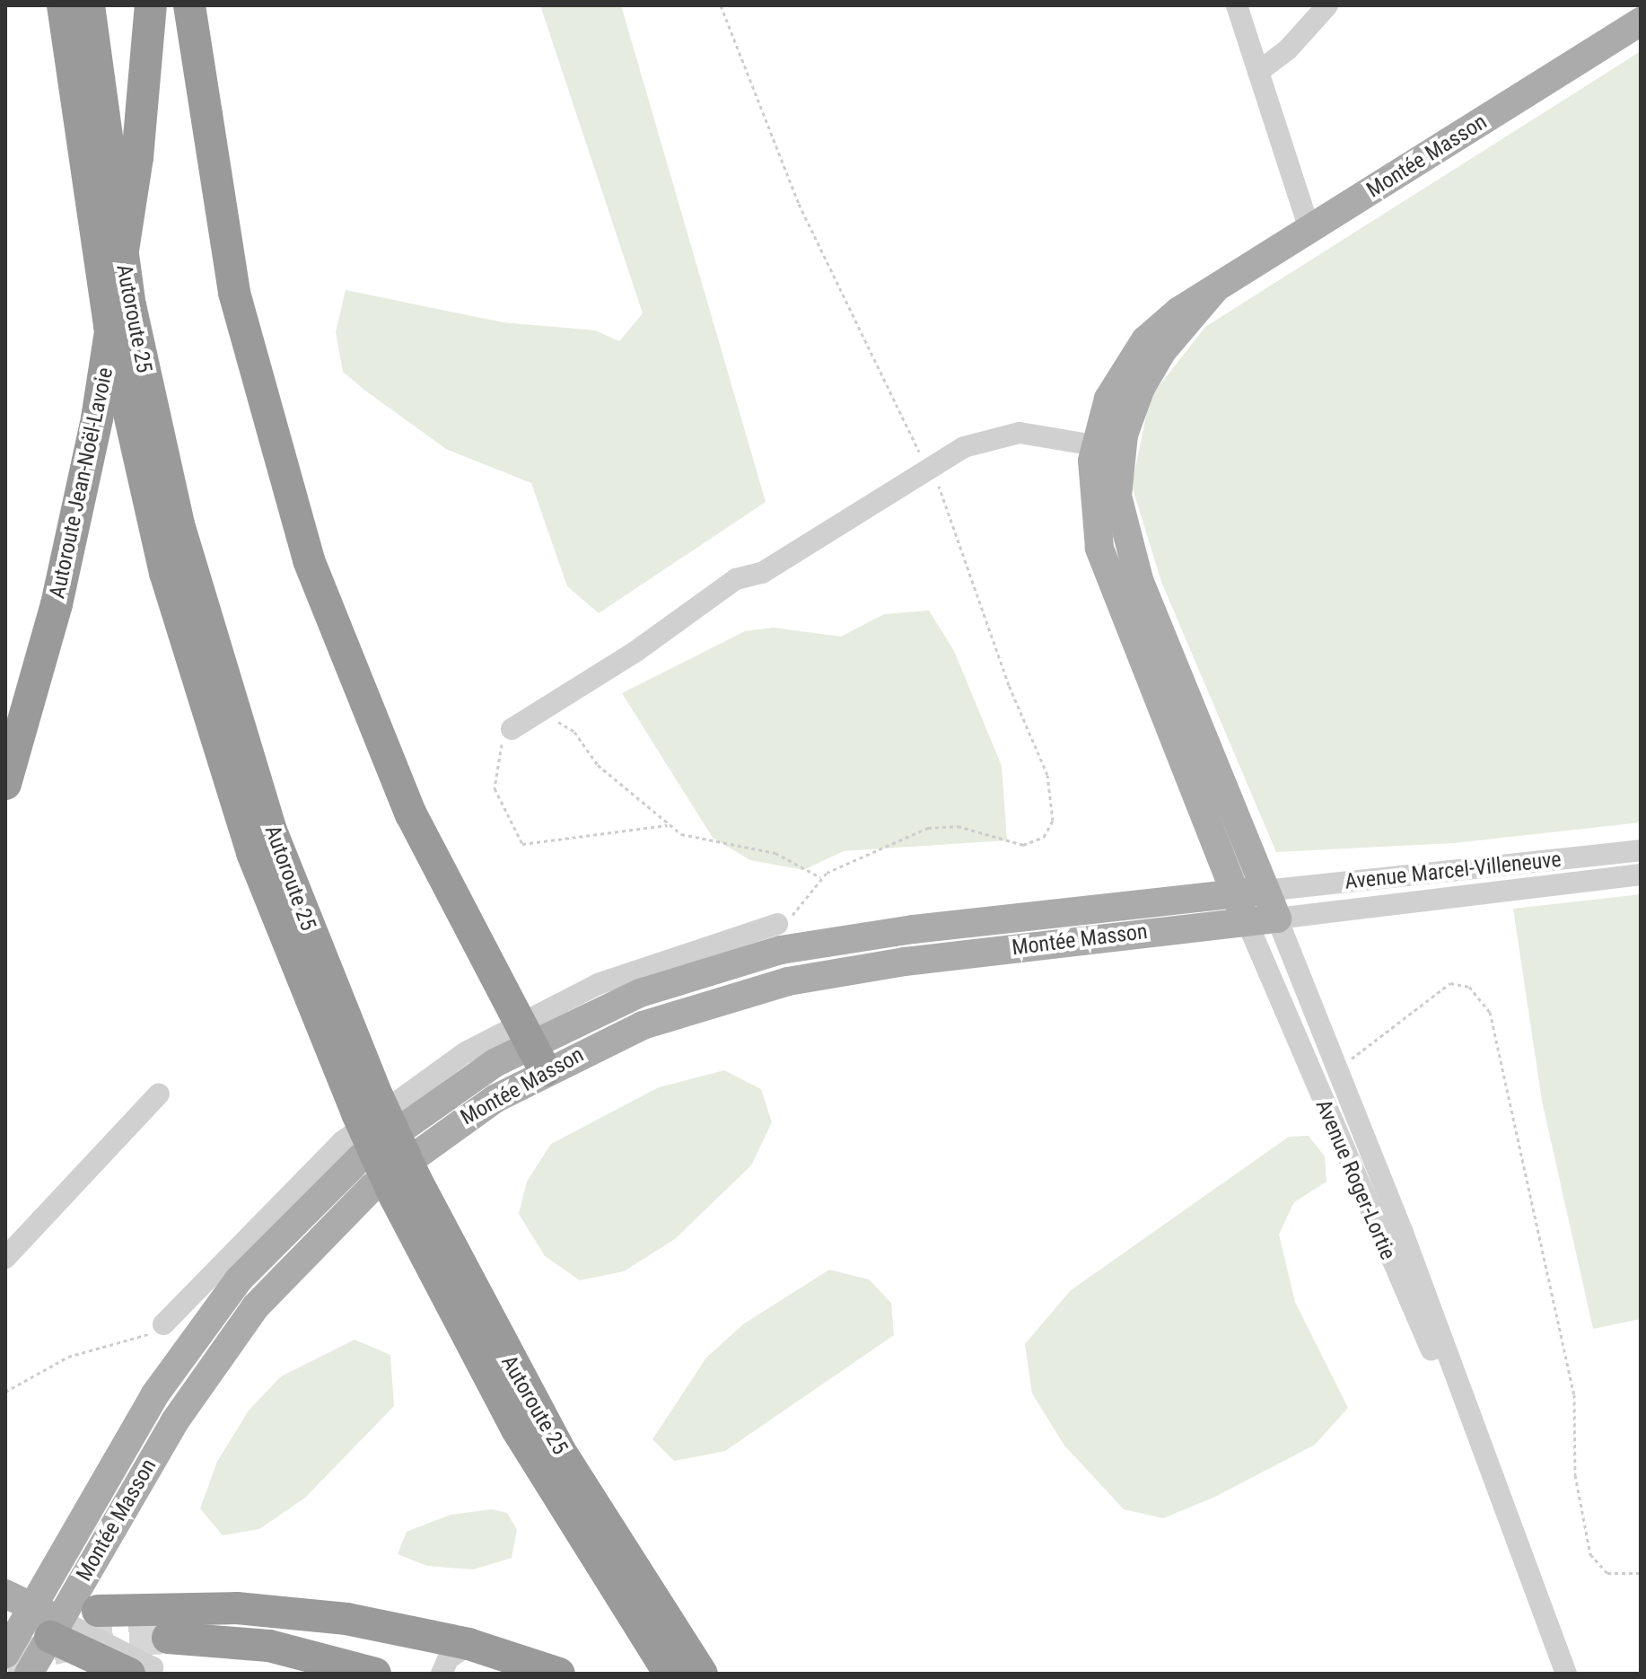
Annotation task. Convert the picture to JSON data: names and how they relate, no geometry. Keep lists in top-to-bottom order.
{
  "streets": {
    "highway": ["Autoroute 25", "Autoroute Jean-Noël-Lavoie"],
    "main road": ["Montée Masson", "Avenue Roger-Lortie"],
    "street": ["Avenue Marcel-Villeneuve"]
  },
  "crossings": [
    ["Montée Masson", "Avenue Marcel-Villeneuve"],
    ["Montée Masson", "Avenue Roger-Lortie"],
    ["Avenue Marcel-Villeneuve", "Avenue Roger-Lortie"]
  ]
}
